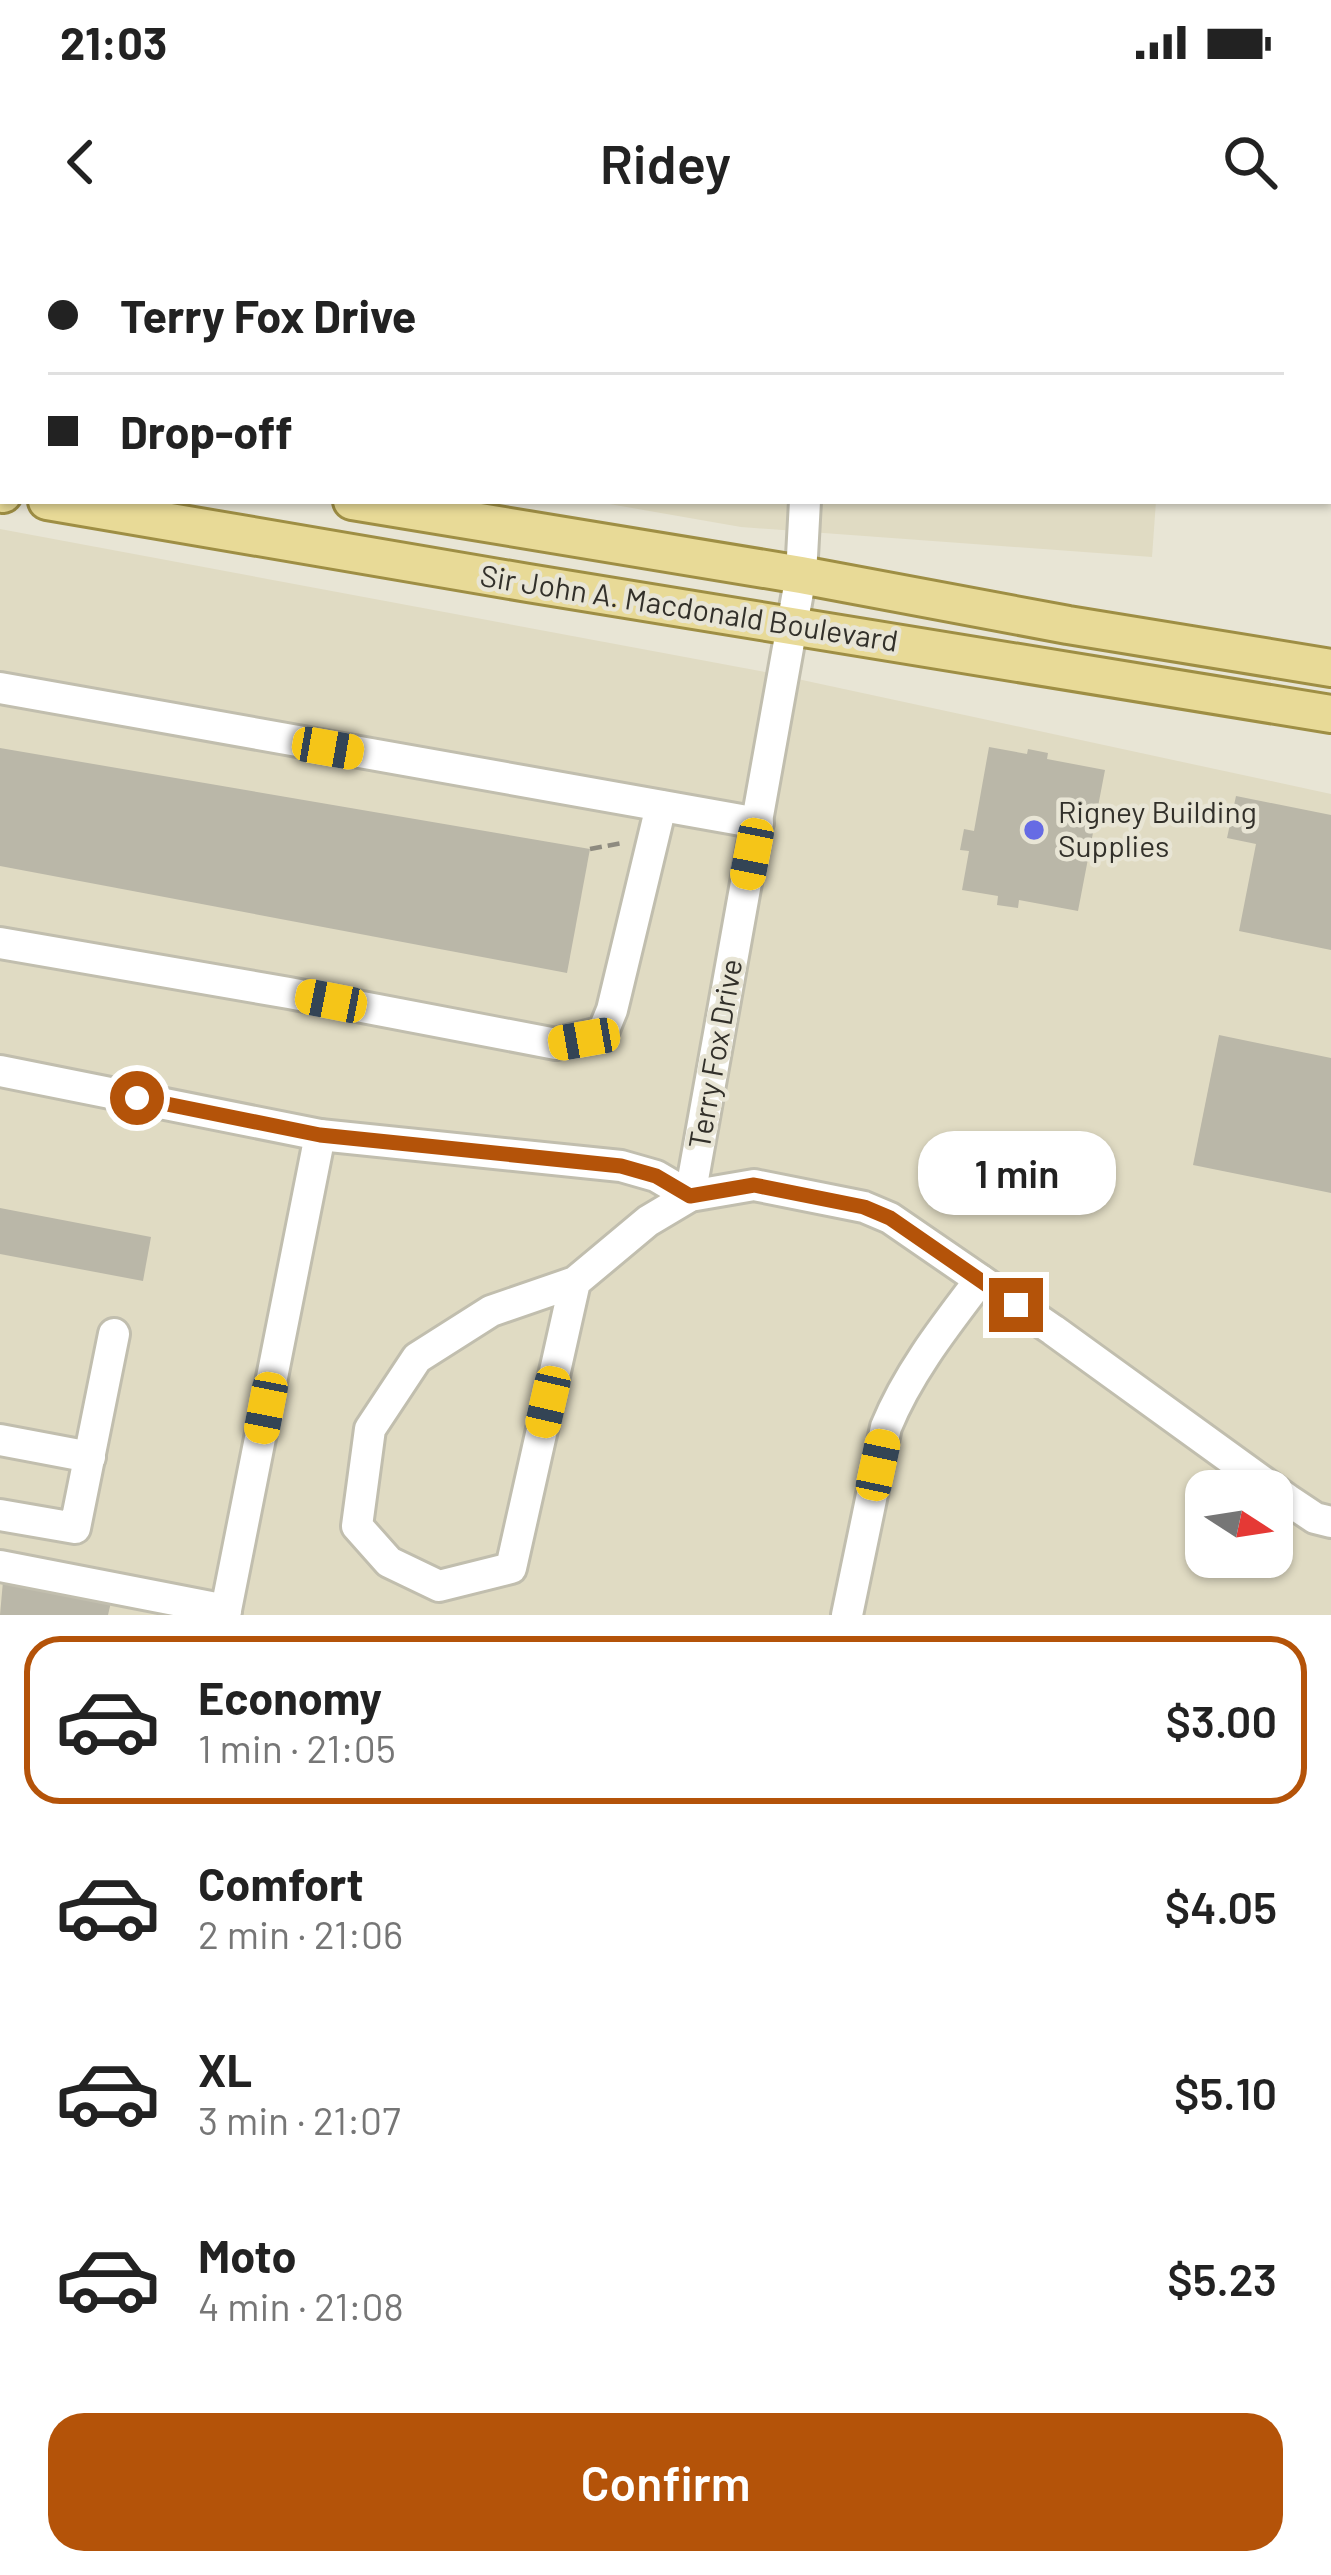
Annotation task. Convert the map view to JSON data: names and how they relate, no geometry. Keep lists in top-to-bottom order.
{
  "streets": {
    "main road": ["Sir John A. Macdonald Boulevard"],
    "street": ["Terry Fox Drive"]
  },
  "crossings": [
    ["Sir John A. Macdonald Boulevard", "Terry Fox Drive"]
  ],
  "places": ["Rigney Building Supplies"],
  "north": "right",
  "page": {
    "status": "21:03",
    "header": "Ridey",
    "banner": ["Terry Fox Drive", "Drop-off"],
    "bubble": "1 min",
    "list": [
      {
        "name": "Economy",
        "note": "1 min · 21:05",
        "value": "$3.00"
      },
      {
        "name": "Comfort",
        "note": "2 min · 21:06",
        "value": "$4.05"
      },
      {
        "name": "XL",
        "note": "3 min · 21:07",
        "value": "$5.10"
      },
      {
        "name": "Moto",
        "note": "4 min · 21:08",
        "value": "$5.23"
      }
    ],
    "buttons": "Confirm"
  }
}
